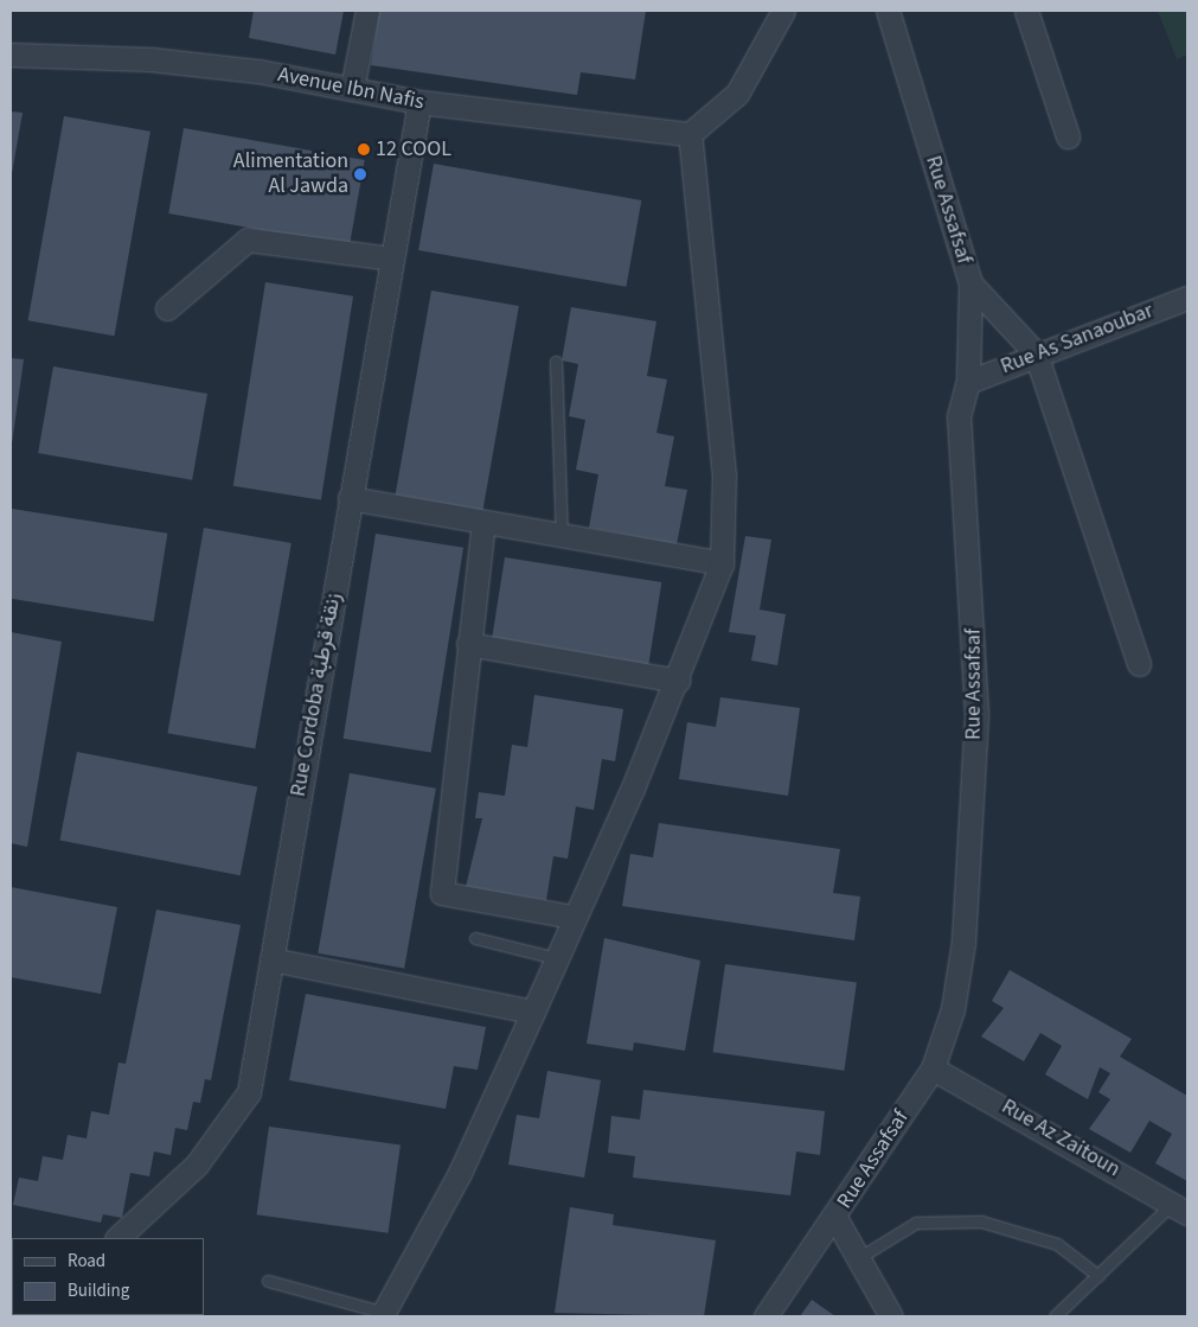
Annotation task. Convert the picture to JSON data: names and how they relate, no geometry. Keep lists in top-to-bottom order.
{
  "streets": {
    "street": [
      "Avenue Ibn Nafis",
      "Rue Assafsaf",
      "Rue As Sanaoubar",
      "Rue Cordoba زنقة قرطبة",
      "Rue Az Zaitoun"
    ]
  },
  "crossings": [
    ["Avenue Ibn Nafis", "Rue Cordoba زنقة قرطبة"],
    ["Rue Assafsaf", "Rue As Sanaoubar"],
    ["Rue Assafsaf", "Rue Az Zaitoun"]
  ],
  "places": ["12 COOL", "Alimentation Al Jawda"],
  "legend": ["Road", "Building"]
}
